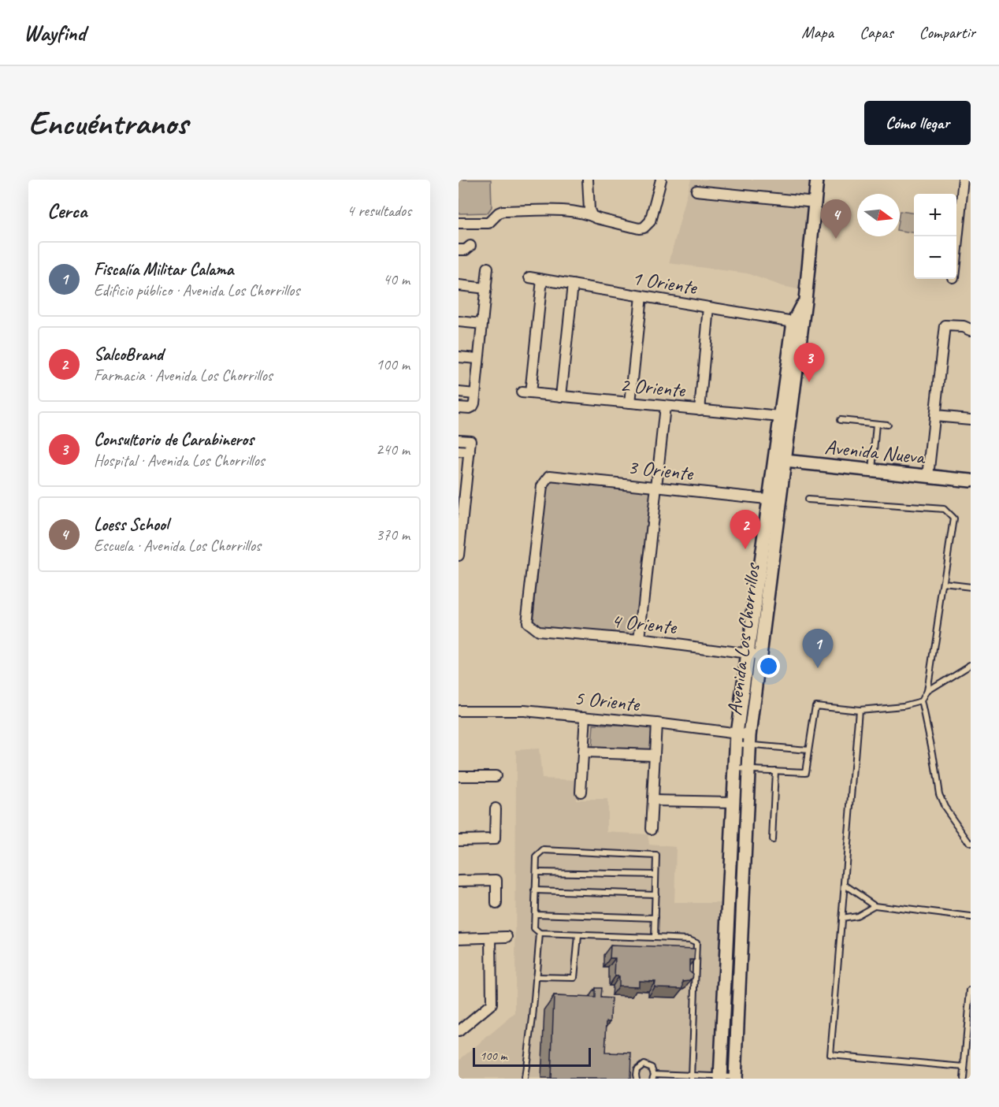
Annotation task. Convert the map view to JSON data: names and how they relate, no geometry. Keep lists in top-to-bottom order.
{
  "streets": {
    "street": [
      "1 Oriente",
      "2 Oriente",
      "Avenida Nueva",
      "3 Oriente",
      "4 Oriente",
      "Avenida Los Chorrillos",
      "5 Oriente"
    ]
  },
  "crossings": [
    ["1 Oriente", "2 Oriente"],
    ["1 Oriente", "Avenida Los Chorrillos"],
    ["2 Oriente", "Avenida Los Chorrillos"],
    ["Avenida Nueva", "Avenida Los Chorrillos"],
    ["3 Oriente", "4 Oriente"],
    ["3 Oriente", "Avenida Los Chorrillos"],
    ["4 Oriente", "Avenida Los Chorrillos"],
    ["Avenida Los Chorrillos", "5 Oriente"]
  ],
  "scale_bar": "100 m",
  "north": "right",
  "page": {
    "header": "Wayfind",
    "nav": ["Mapa", "Capas", "Compartir"],
    "buttons": "Cómo llegar",
    "title": "Encuéntranos",
    "heading": ["Cerca", "4 resultados"],
    "map_buttons": ["+", "−"],
    "pins": [
      "4",
      "3",
      "2",
      "1"
    ],
    "list": [
      {
        "mark": "1",
        "name": "Fiscalía Militar Calama",
        "note": "Edificio público · Avenida Los Chorrillos",
        "value": "40 m"
      },
      {
        "mark": "2",
        "name": "SalcoBrand",
        "note": "Farmacia · Avenida Los Chorrillos",
        "value": "100 m"
      },
      {
        "mark": "3",
        "name": "Consultorio de Carabineros",
        "note": "Hospital · Avenida Los Chorrillos",
        "value": "240 m"
      },
      {
        "mark": "4",
        "name": "Loess School",
        "note": "Escuela · Avenida Los Chorrillos",
        "value": "370 m"
      }
    ],
    "scale": "100 m"
  }
}
